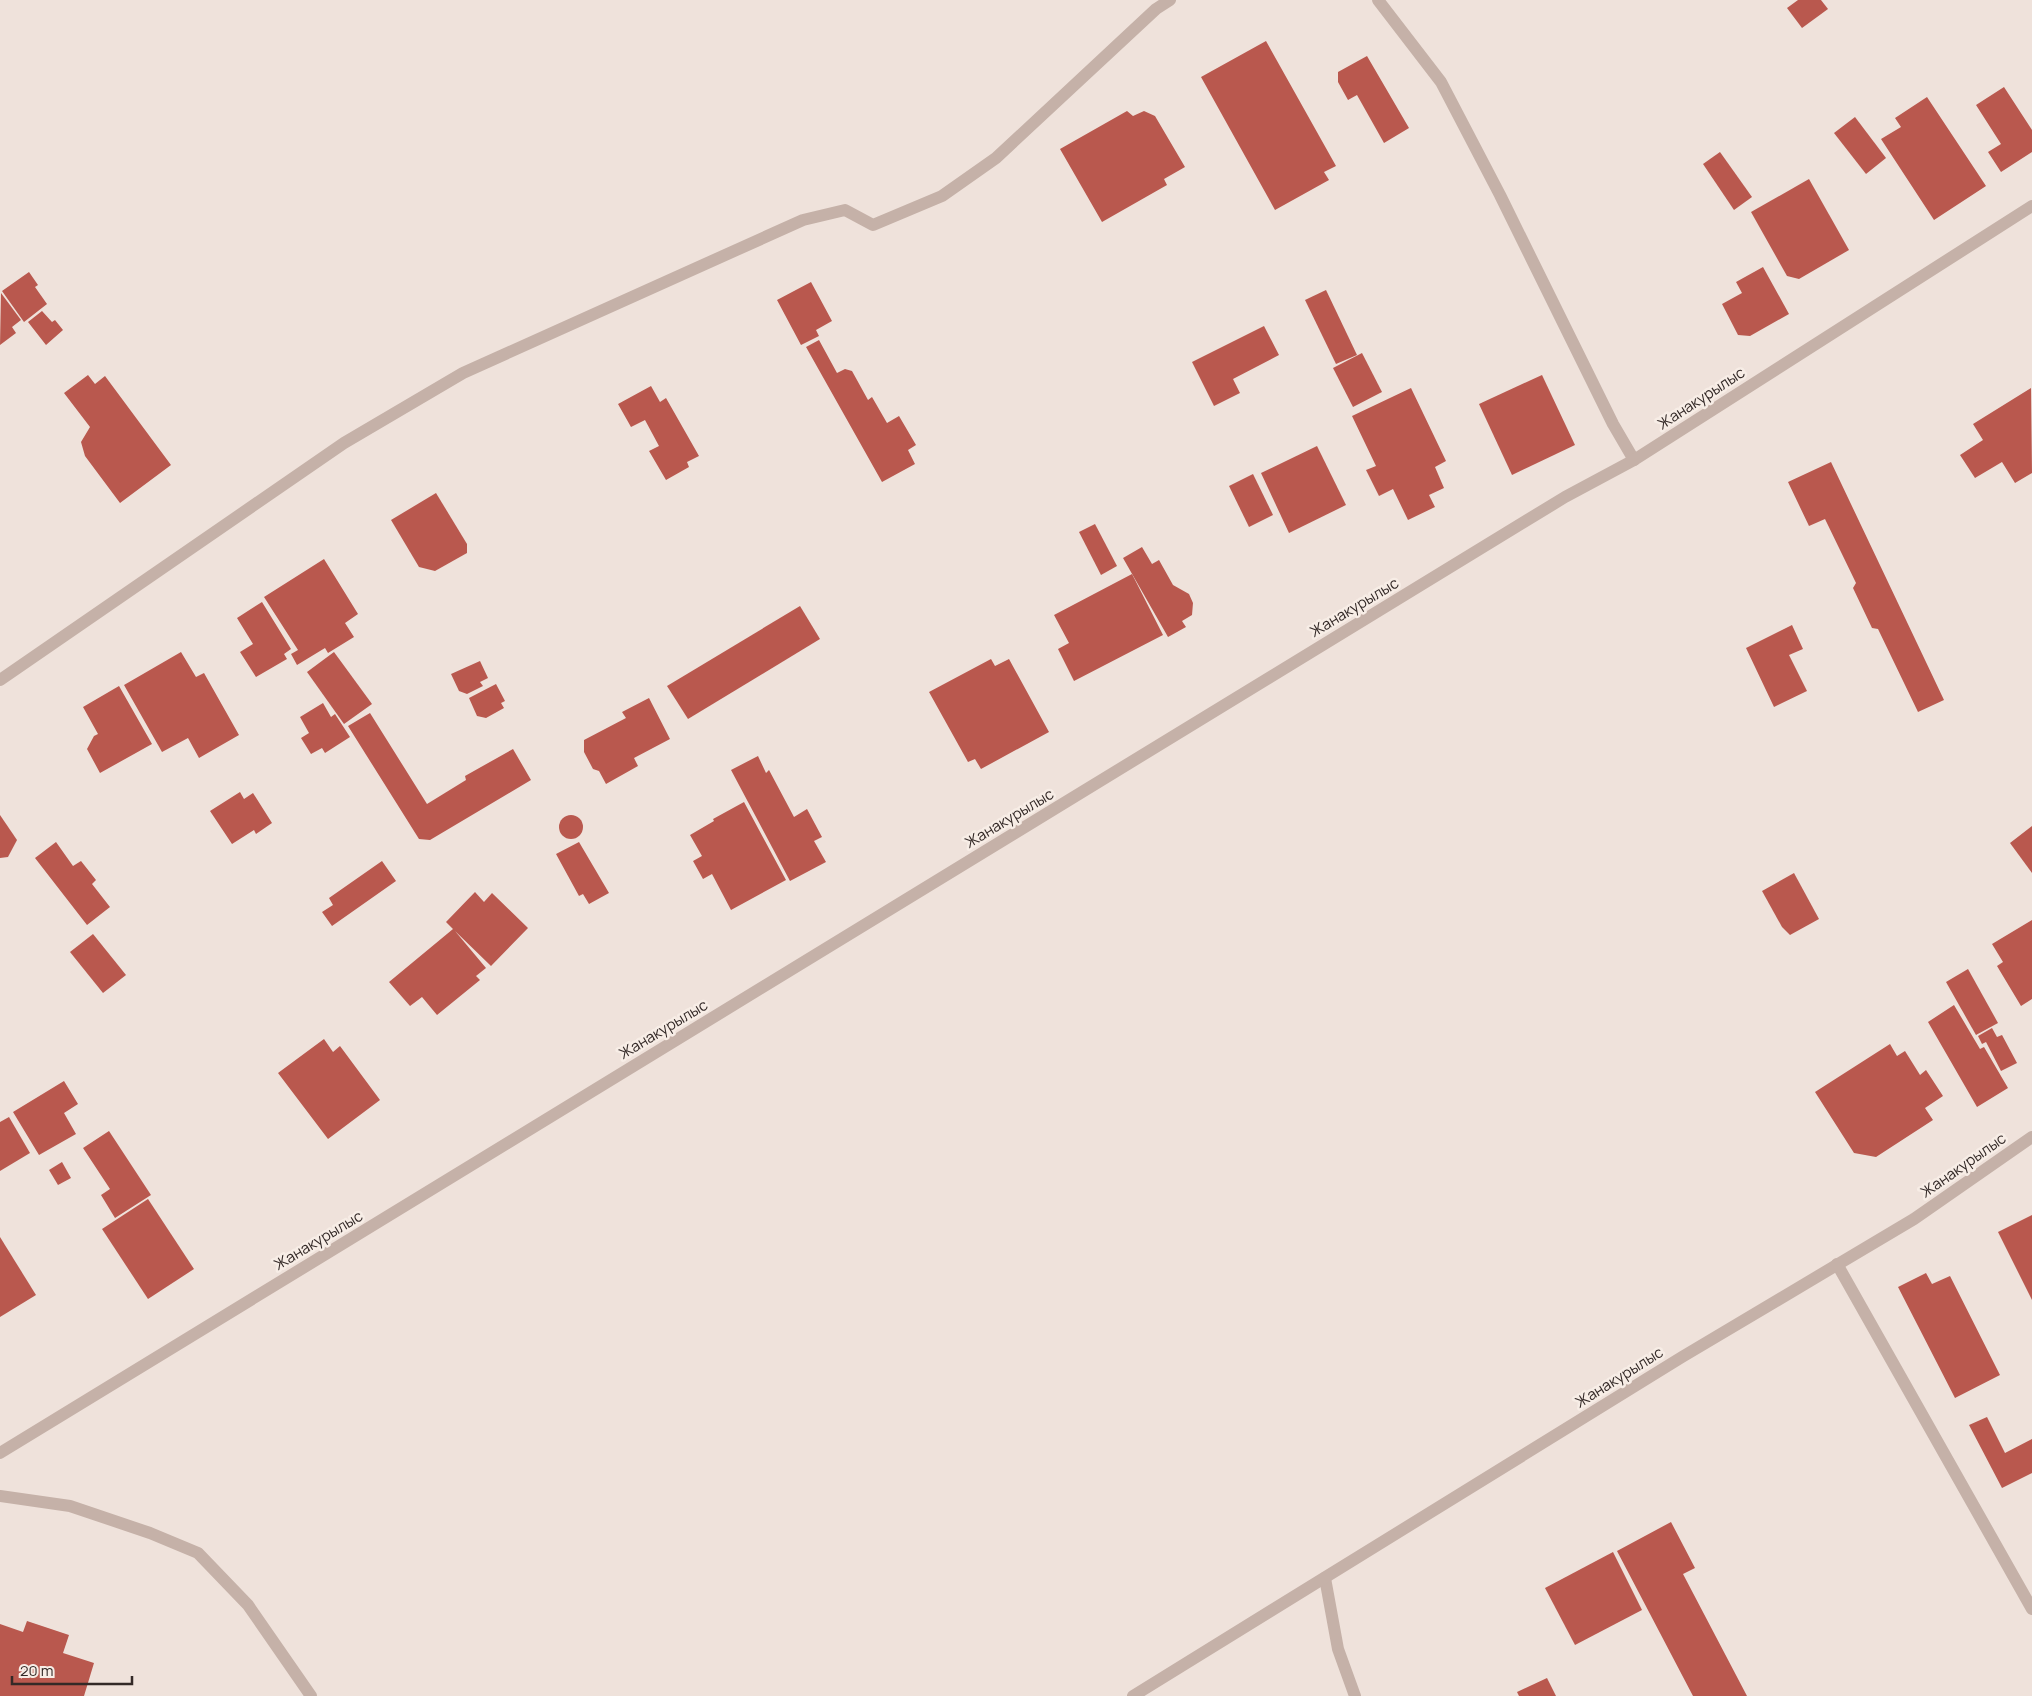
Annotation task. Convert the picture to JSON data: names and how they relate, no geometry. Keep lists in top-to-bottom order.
{
  "streets": {
    "street": ["Жанакурылыс"]
  },
  "scale_bar": "20 m"
}
